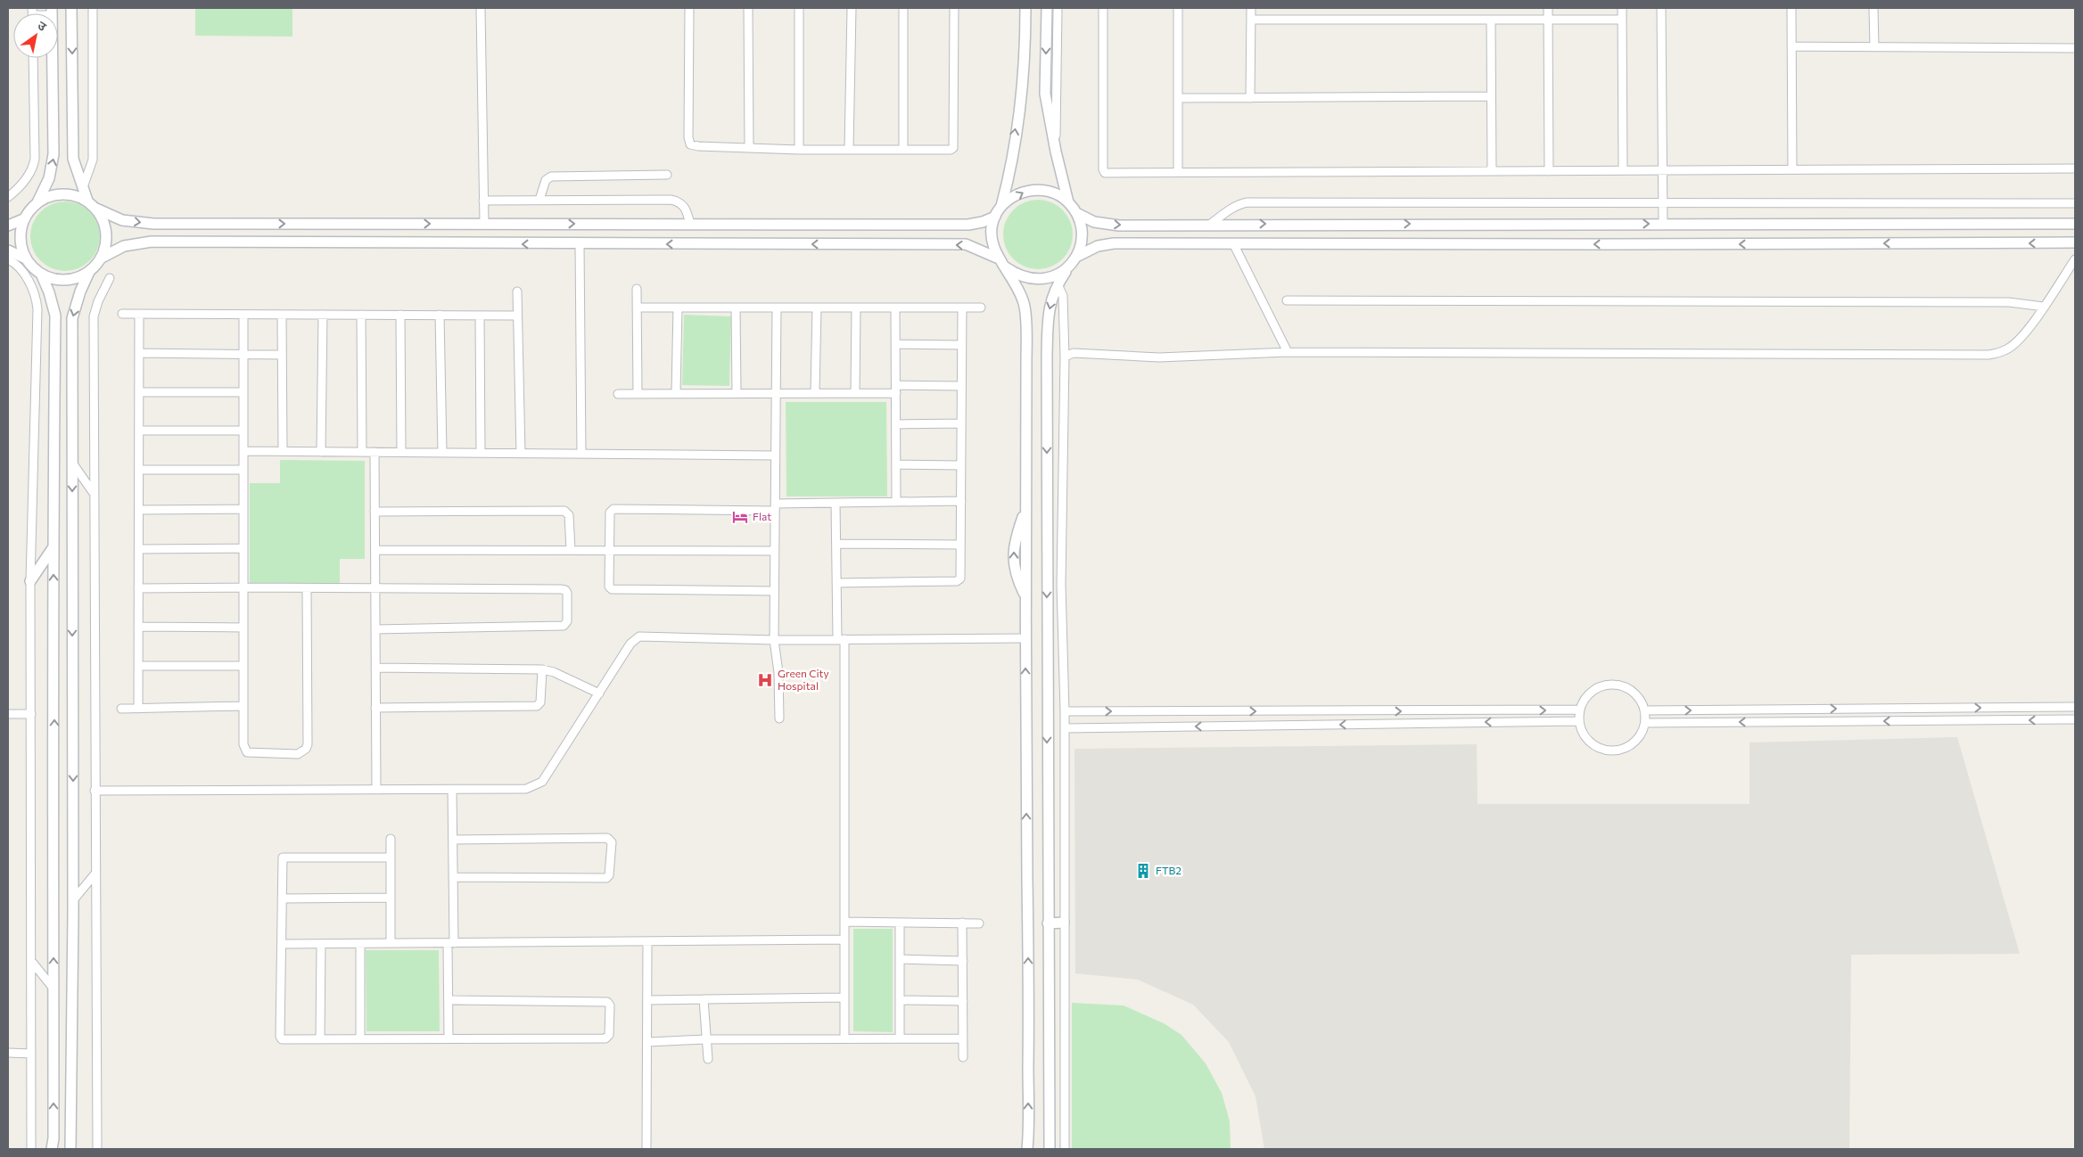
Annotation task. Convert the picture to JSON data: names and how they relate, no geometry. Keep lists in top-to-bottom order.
{
  "places": {
    "hotel": ["Flat"],
    "hospital": ["Green City Hospital"],
    "building": ["FTB2"]
  },
  "north": "top right"
}
